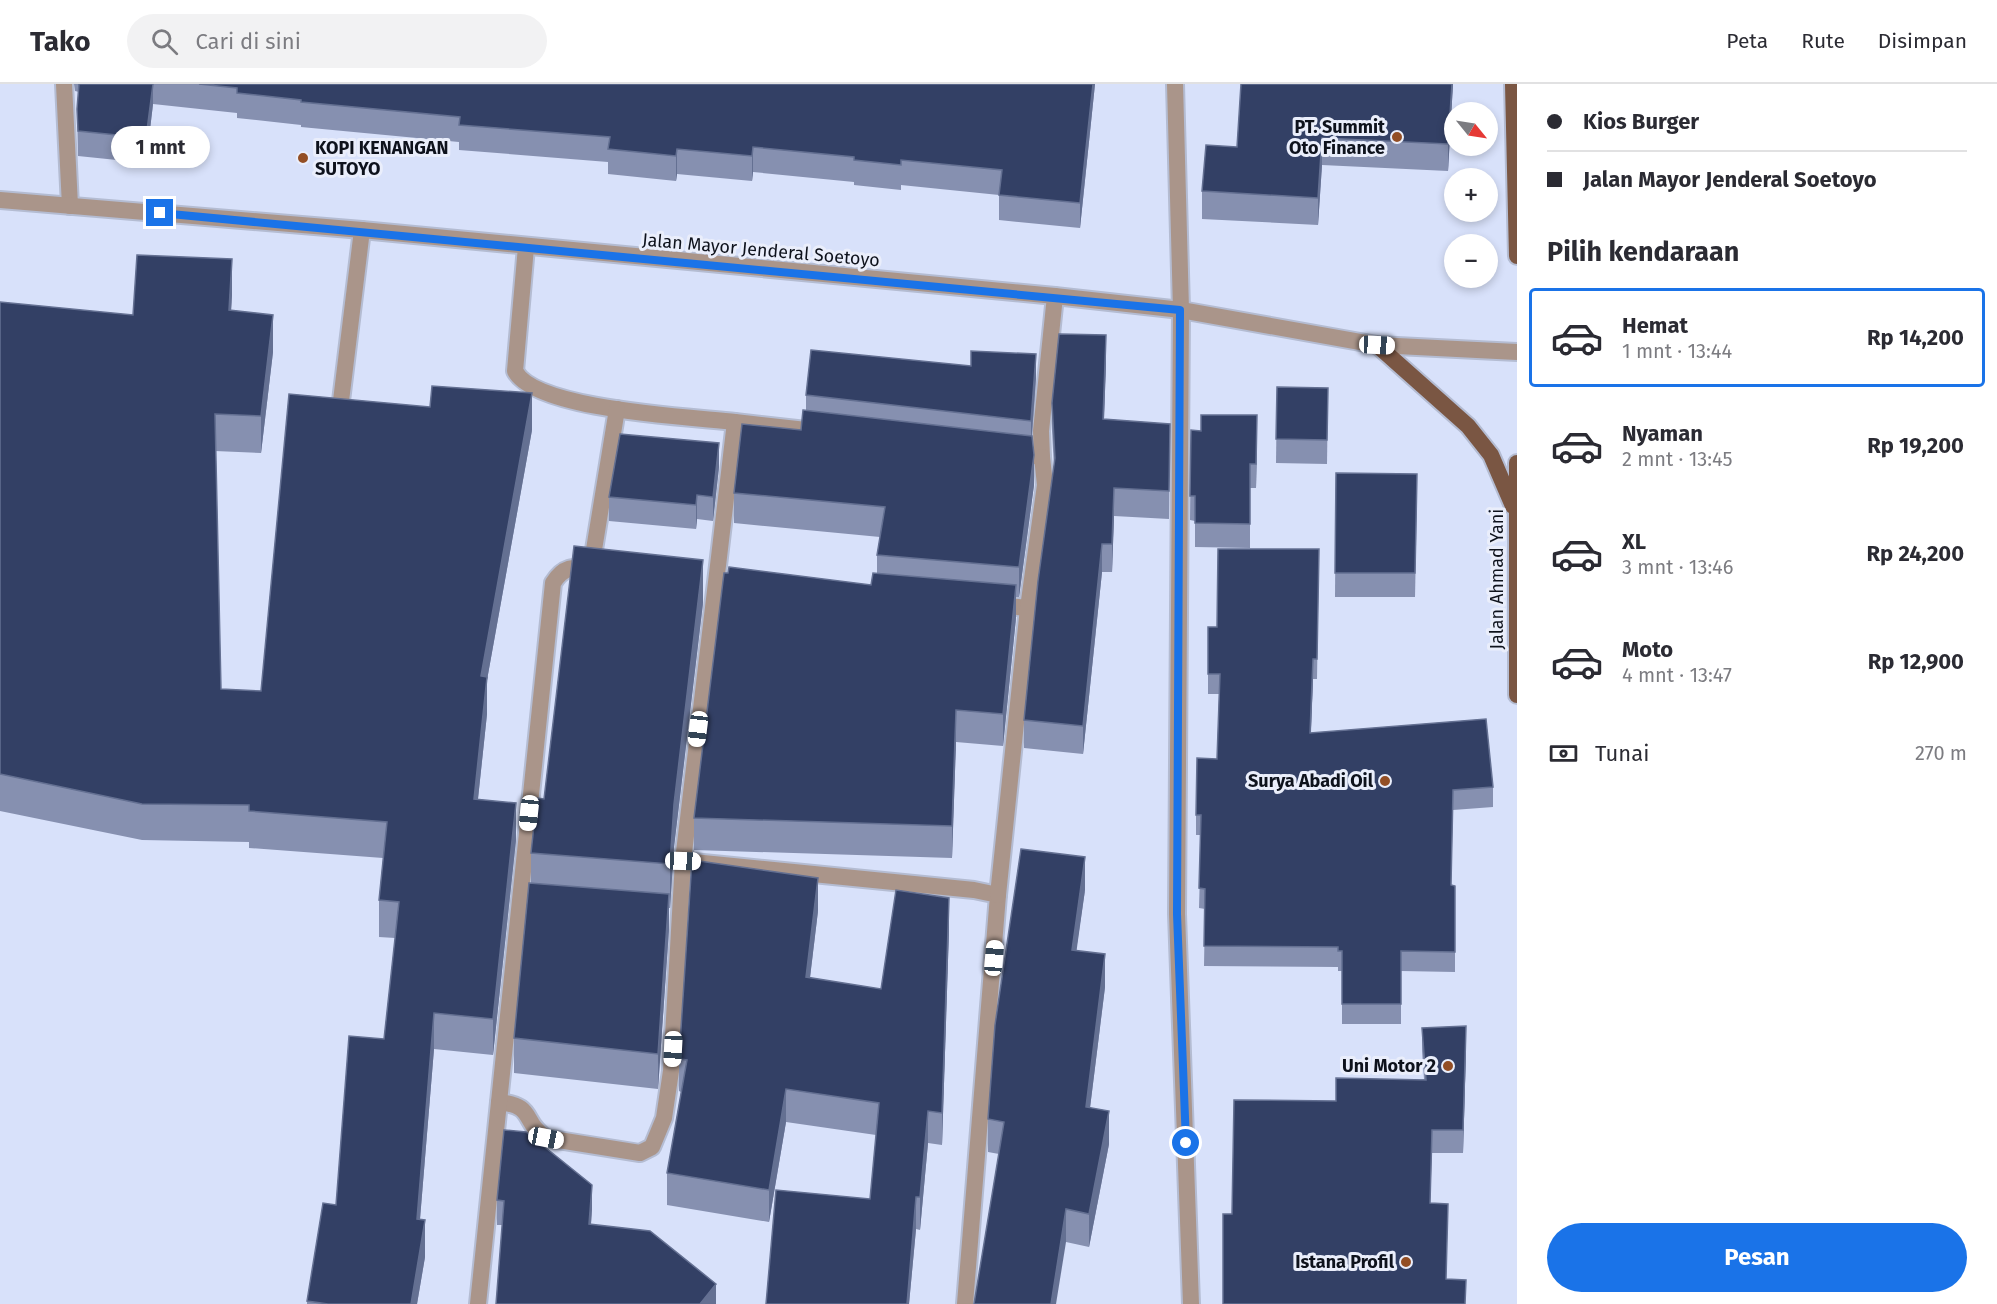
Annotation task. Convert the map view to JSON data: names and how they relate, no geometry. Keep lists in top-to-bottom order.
{
  "streets": {
    "main road": ["Jalan Ahmad Yani"],
    "street": ["Jalan Mayor Jenderal Soetoyo"]
  },
  "places": [
    "PT. Summit Oto Finance",
    "KOPI KENANGAN SUTOYO",
    "Surya Abadi Oil",
    "Uni Motor 2",
    "Istana Profil"
  ],
  "north": "bottom right",
  "page": {
    "header": "Tako",
    "search": "Cari di sini",
    "nav": ["Peta", "Rute", "Disimpan"],
    "banner": ["Kios Burger", "Jalan Mayor Jenderal Soetoyo"],
    "map_buttons": ["+", "−"],
    "bubble": "1 mnt",
    "heading": "Pilih kendaraan",
    "list": [
      {
        "name": "Hemat",
        "note": "1 mnt · 13:44",
        "value": "Rp 14,200"
      },
      {
        "name": "Nyaman",
        "note": "2 mnt · 13:45",
        "value": "Rp 19,200"
      },
      {
        "name": "XL",
        "note": "3 mnt · 13:46",
        "value": "Rp 24,200"
      },
      {
        "name": "Moto",
        "note": "4 mnt · 13:47",
        "value": "Rp 12,900"
      }
    ],
    "pay": ["Tunai", "270 m"],
    "buttons": "Pesan"
  }
}
